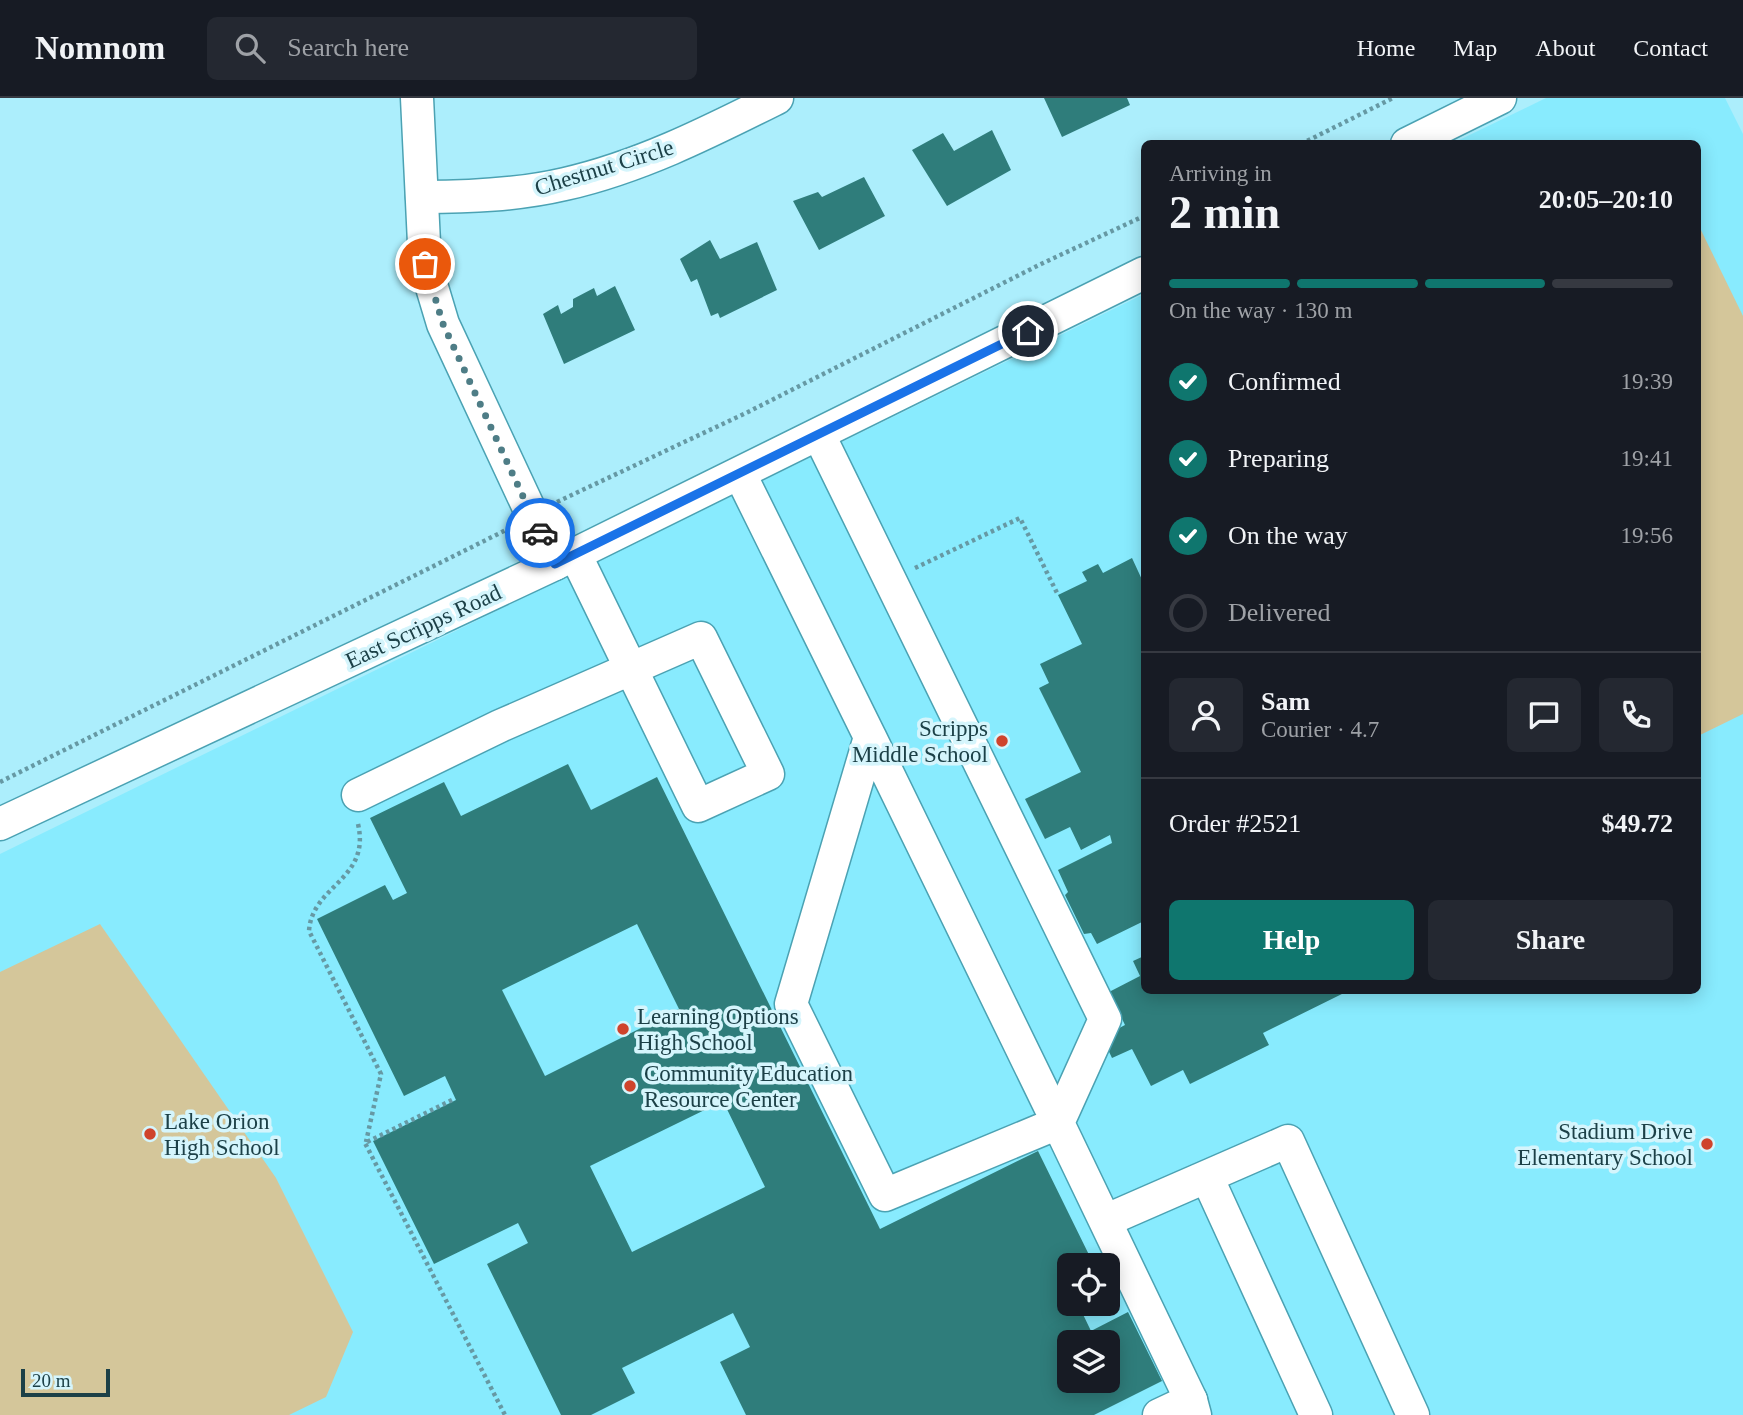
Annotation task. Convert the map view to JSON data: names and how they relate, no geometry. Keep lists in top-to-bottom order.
{
  "streets": {
    "street": ["Chestnut Circle", "East Scripps Road"]
  },
  "places": [
    "Scripps Middle School",
    "Learning Options High School",
    "Community Education Resource Center",
    "Lake Orion High School",
    "Stadium Drive Elementary School"
  ],
  "scale_bar": "20 m",
  "page": {
    "header": "Nomnom",
    "search": "Search here",
    "nav": [
      "Home",
      "Map",
      "About",
      "Contact"
    ],
    "heading": ["2 min", "Arriving in", "20:05–20:10"],
    "panel": [
      "Sam",
      "Courier · 4.7",
      "Order #2521",
      "$49.72"
    ],
    "bar": "On the way · 130 m",
    "list": [
      ["Confirmed", "19:39"],
      ["Preparing", "19:41"],
      ["On the way", "19:56"],
      "Delivered"
    ],
    "buttons": ["Help", "Share"],
    "scale": "20 m"
  }
}
